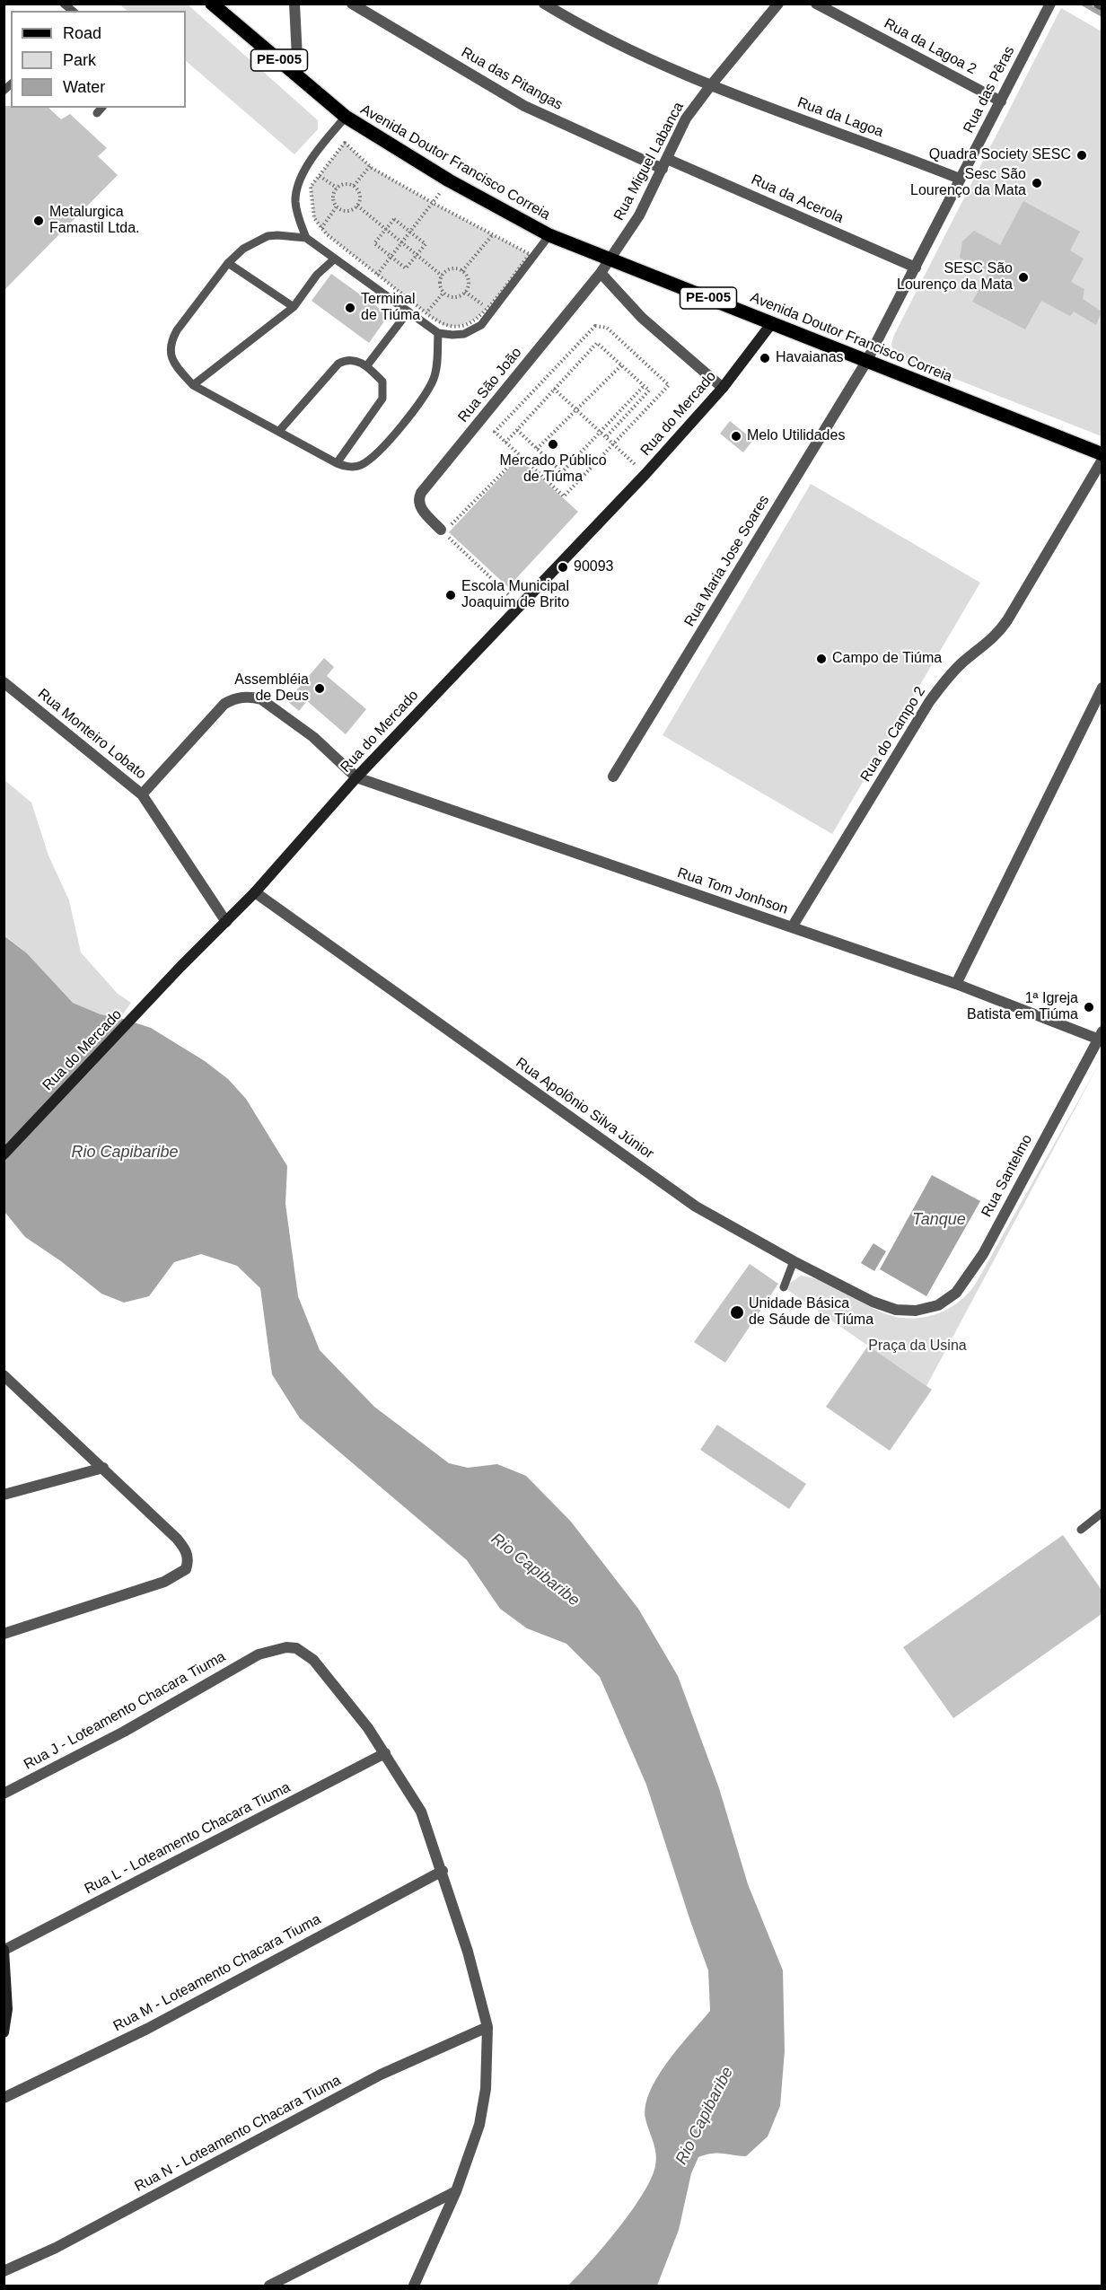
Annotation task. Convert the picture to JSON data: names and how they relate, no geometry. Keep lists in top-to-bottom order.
{
  "streets": {
    "main road": ["PE-005", "Avenida Doutor Francisco Correia", "Rua do Mercado"],
    "street": [
      "Rua da Lagoa 2",
      "Rua das Pitangas",
      "Rua das Pêras",
      "Rua da Lagoa",
      "Rua Miguel Labanca",
      "Rua da Acerola",
      "Rua São João",
      "Rua Maria Jose Soares",
      "Rua Monteiro Lobato",
      "Rua do Campo 2",
      "Rua Tom Jonhson",
      "Rua Apolônio Silva Júnior",
      "Rua Santelmo",
      "Rua J - Loteamento Chacara Tiuma",
      "Rua L - Loteamento Chacara Tiuma",
      "Rua M - Loteamento Chacara Tiuma",
      "Rua N - Loteamento Chacara Tiuma"
    ]
  },
  "crossings": [
    ["Rua da Lagoa 2", "Rua das Pêras"],
    ["Rua das Pitangas", "Rua Miguel Labanca"],
    ["Rua das Pitangas", "Rua da Acerola"],
    ["Rua das Pêras", "Rua da Lagoa"],
    ["Rua das Pêras", "Avenida Doutor Francisco Correia"],
    ["Rua das Pêras", "Rua da Acerola"],
    ["Rua das Pêras", "Rua Maria Jose Soares"],
    ["Rua da Lagoa", "Rua Miguel Labanca"],
    ["Rua Miguel Labanca", "Avenida Doutor Francisco Correia"],
    ["Rua Miguel Labanca", "Rua da Acerola"],
    ["Rua Miguel Labanca", "Rua São João"],
    ["Avenida Doutor Francisco Correia", "Rua São João"],
    ["Avenida Doutor Francisco Correia", "Rua do Mercado"],
    ["Avenida Doutor Francisco Correia", "Rua Maria Jose Soares"],
    ["Rua do Mercado", "Rua Monteiro Lobato"],
    ["Rua do Mercado", "Rua Tom Jonhson"],
    ["Rua do Mercado", "Rua Apolônio Silva Júnior"],
    ["Rua do Campo 2", "Rua Tom Jonhson"],
    ["Rua Tom Jonhson", "Rua Santelmo"],
    ["Rua Apolônio Silva Júnior", "Rua Santelmo"],
    ["Rua J - Loteamento Chacara Tiuma", "Rua L - Loteamento Chacara Tiuma"],
    ["Rua J - Loteamento Chacara Tiuma", "Rua M - Loteamento Chacara Tiuma"],
    ["Rua J - Loteamento Chacara Tiuma", "Rua N - Loteamento Chacara Tiuma"]
  ],
  "water": ["Rio Capibaribe", "Tanque"],
  "parks": ["Praça da Usina"],
  "places": [
    "Quadra Society SESC",
    "Sesc São Lourenço da Mata",
    "Metalurgica Famastil Ltda.",
    "SESC São Lourenço da Mata",
    "Terminal de Tiúma",
    "Havaianas",
    "Melo Utilidades",
    "Mercado Público de Tiúma",
    "90093",
    "Escola Municipal Joaquim de Brito",
    "Campo de Tiúma",
    "Assembléia de Deus",
    "1ª Igreja Batista em Tiúma",
    "Unidade Básica de Sáude de Tiúma"
  ],
  "legend": ["Road", "Park", "Water"]
}
